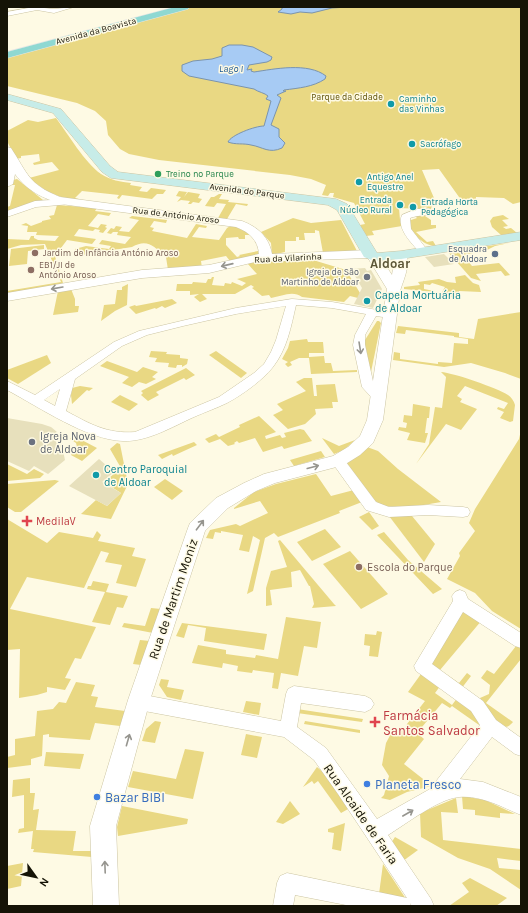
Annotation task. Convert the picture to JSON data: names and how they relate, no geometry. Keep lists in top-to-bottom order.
{
  "streets": {
    "main road": ["Avenida da Boavista", "Avenida do Parque", "Rua da Vilarinha"],
    "street": ["Rua de António Aroso", "Rua de Martim Moniz", "Rua Alcaide de Faria"]
  },
  "crossings": [
    ["Avenida do Parque", "Rua da Vilarinha"],
    ["Rua de António Aroso", "Rua da Vilarinha"],
    ["Rua da Vilarinha", "Rua de Martim Moniz"],
    ["Rua de Martim Moniz", "Rua Alcaide de Faria"]
  ],
  "one_way": ["Rua da Vilarinha"],
  "districts": ["Aldoar"],
  "water": ["Lago I"],
  "parks": ["Parque da Cidade"],
  "places": {
    "other": [
      "Caminho das Vinhas",
      "Sacrófago",
      "Treino no Parque",
      "Antigo Anel Equestre",
      "Entrada Núcleo Rural",
      "Entrada Horta Pedagógica",
      "Jardim de Infância António Aroso",
      "Esquadra de Aldoar",
      "EB1/JI de António Aroso",
      "Igreja de São Martinho de Aldoar",
      "Capela Mortuária de Aldoar",
      "Igreja Nova de Aldoar",
      "Centro Paroquial de Aldoar",
      "Escola do Parque",
      "Planeta Fresco",
      "Bazar BIBI"
    ],
    "health": ["MedilaV", "Farmácia Santos Salvador"]
  },
  "north": "bottom right"
}
